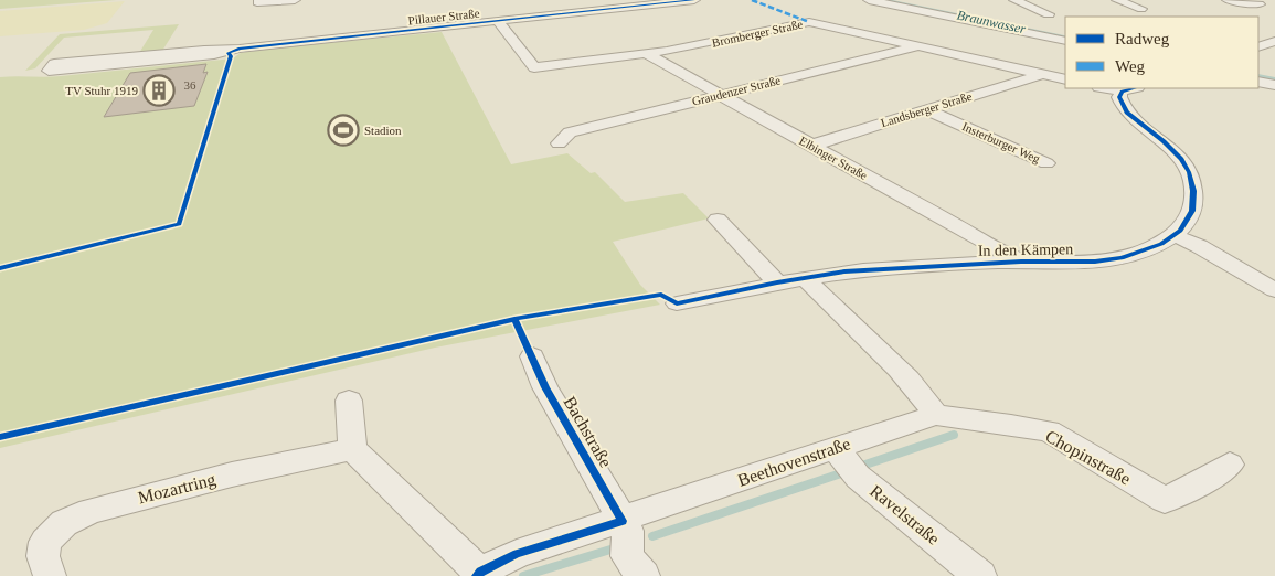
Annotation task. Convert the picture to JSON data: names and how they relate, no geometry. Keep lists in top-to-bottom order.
{
  "streets": {
    "street": [
      "Pillauer Straße",
      "Bromberger Straße",
      "Graudenzer Straße",
      "Landsberger Straße",
      "Insterburger Weg",
      "Elbinger Straße",
      "In den Kämpen",
      "Bachstraße",
      "Chopinstraße",
      "Beethovenstraße",
      "Mozartring",
      "Ravelstraße"
    ]
  },
  "crossings": [
    ["Pillauer Straße", "Bromberger Straße"],
    ["Bromberger Straße", "Graudenzer Straße"],
    ["Bromberger Straße", "Landsberger Straße"],
    ["Bromberger Straße", "Elbinger Straße"],
    ["Graudenzer Straße", "Elbinger Straße"],
    ["Landsberger Straße", "Insterburger Weg"],
    ["Landsberger Straße", "Elbinger Straße"],
    ["Elbinger Straße", "In den Kämpen"],
    ["Bachstraße", "Beethovenstraße"],
    ["Chopinstraße", "Beethovenstraße"],
    ["Beethovenstraße", "Ravelstraße"]
  ],
  "water": ["Braunwasser"],
  "places": {
    "building": ["TV Stuhr 1919"],
    "sports": ["Stadion"]
  },
  "house_numbers": ["36"],
  "legend": ["Radweg", "Weg"]
}
